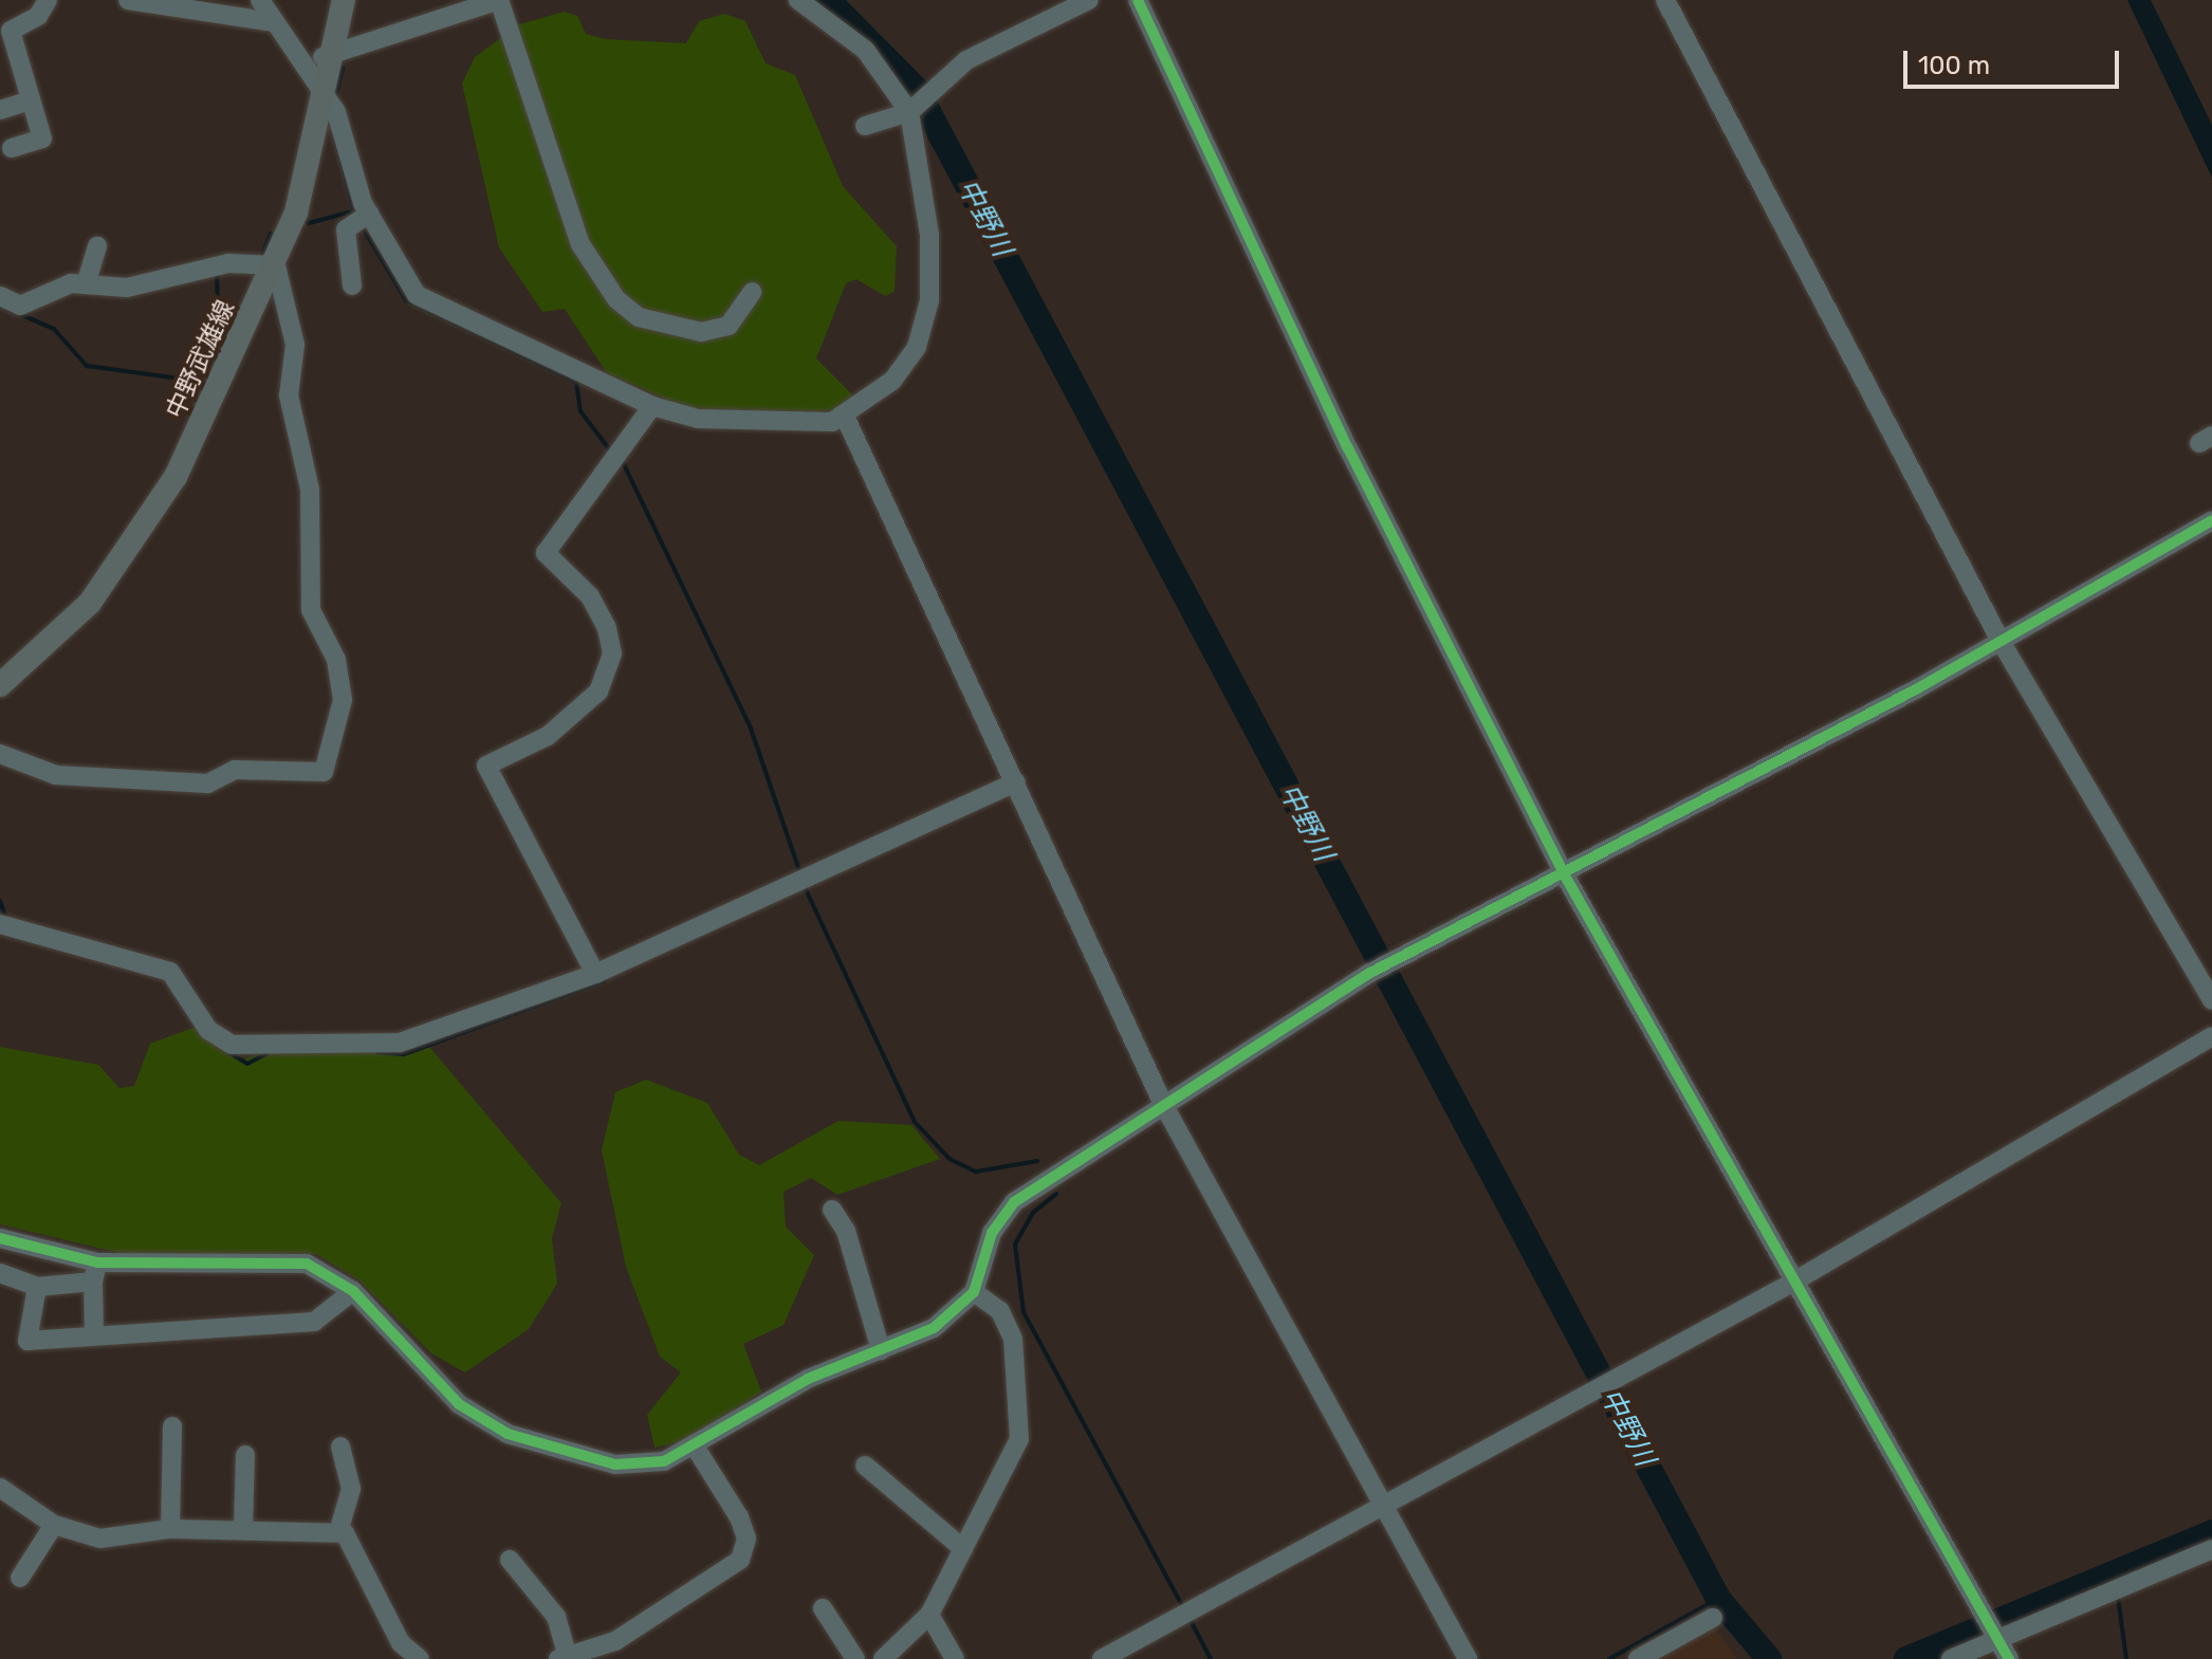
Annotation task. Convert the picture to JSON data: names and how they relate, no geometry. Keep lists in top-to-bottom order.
{
  "streets": {
    "main road": ["中野武雄線"]
  },
  "water": ["中野川"],
  "scale_bar": "100 m"
}
